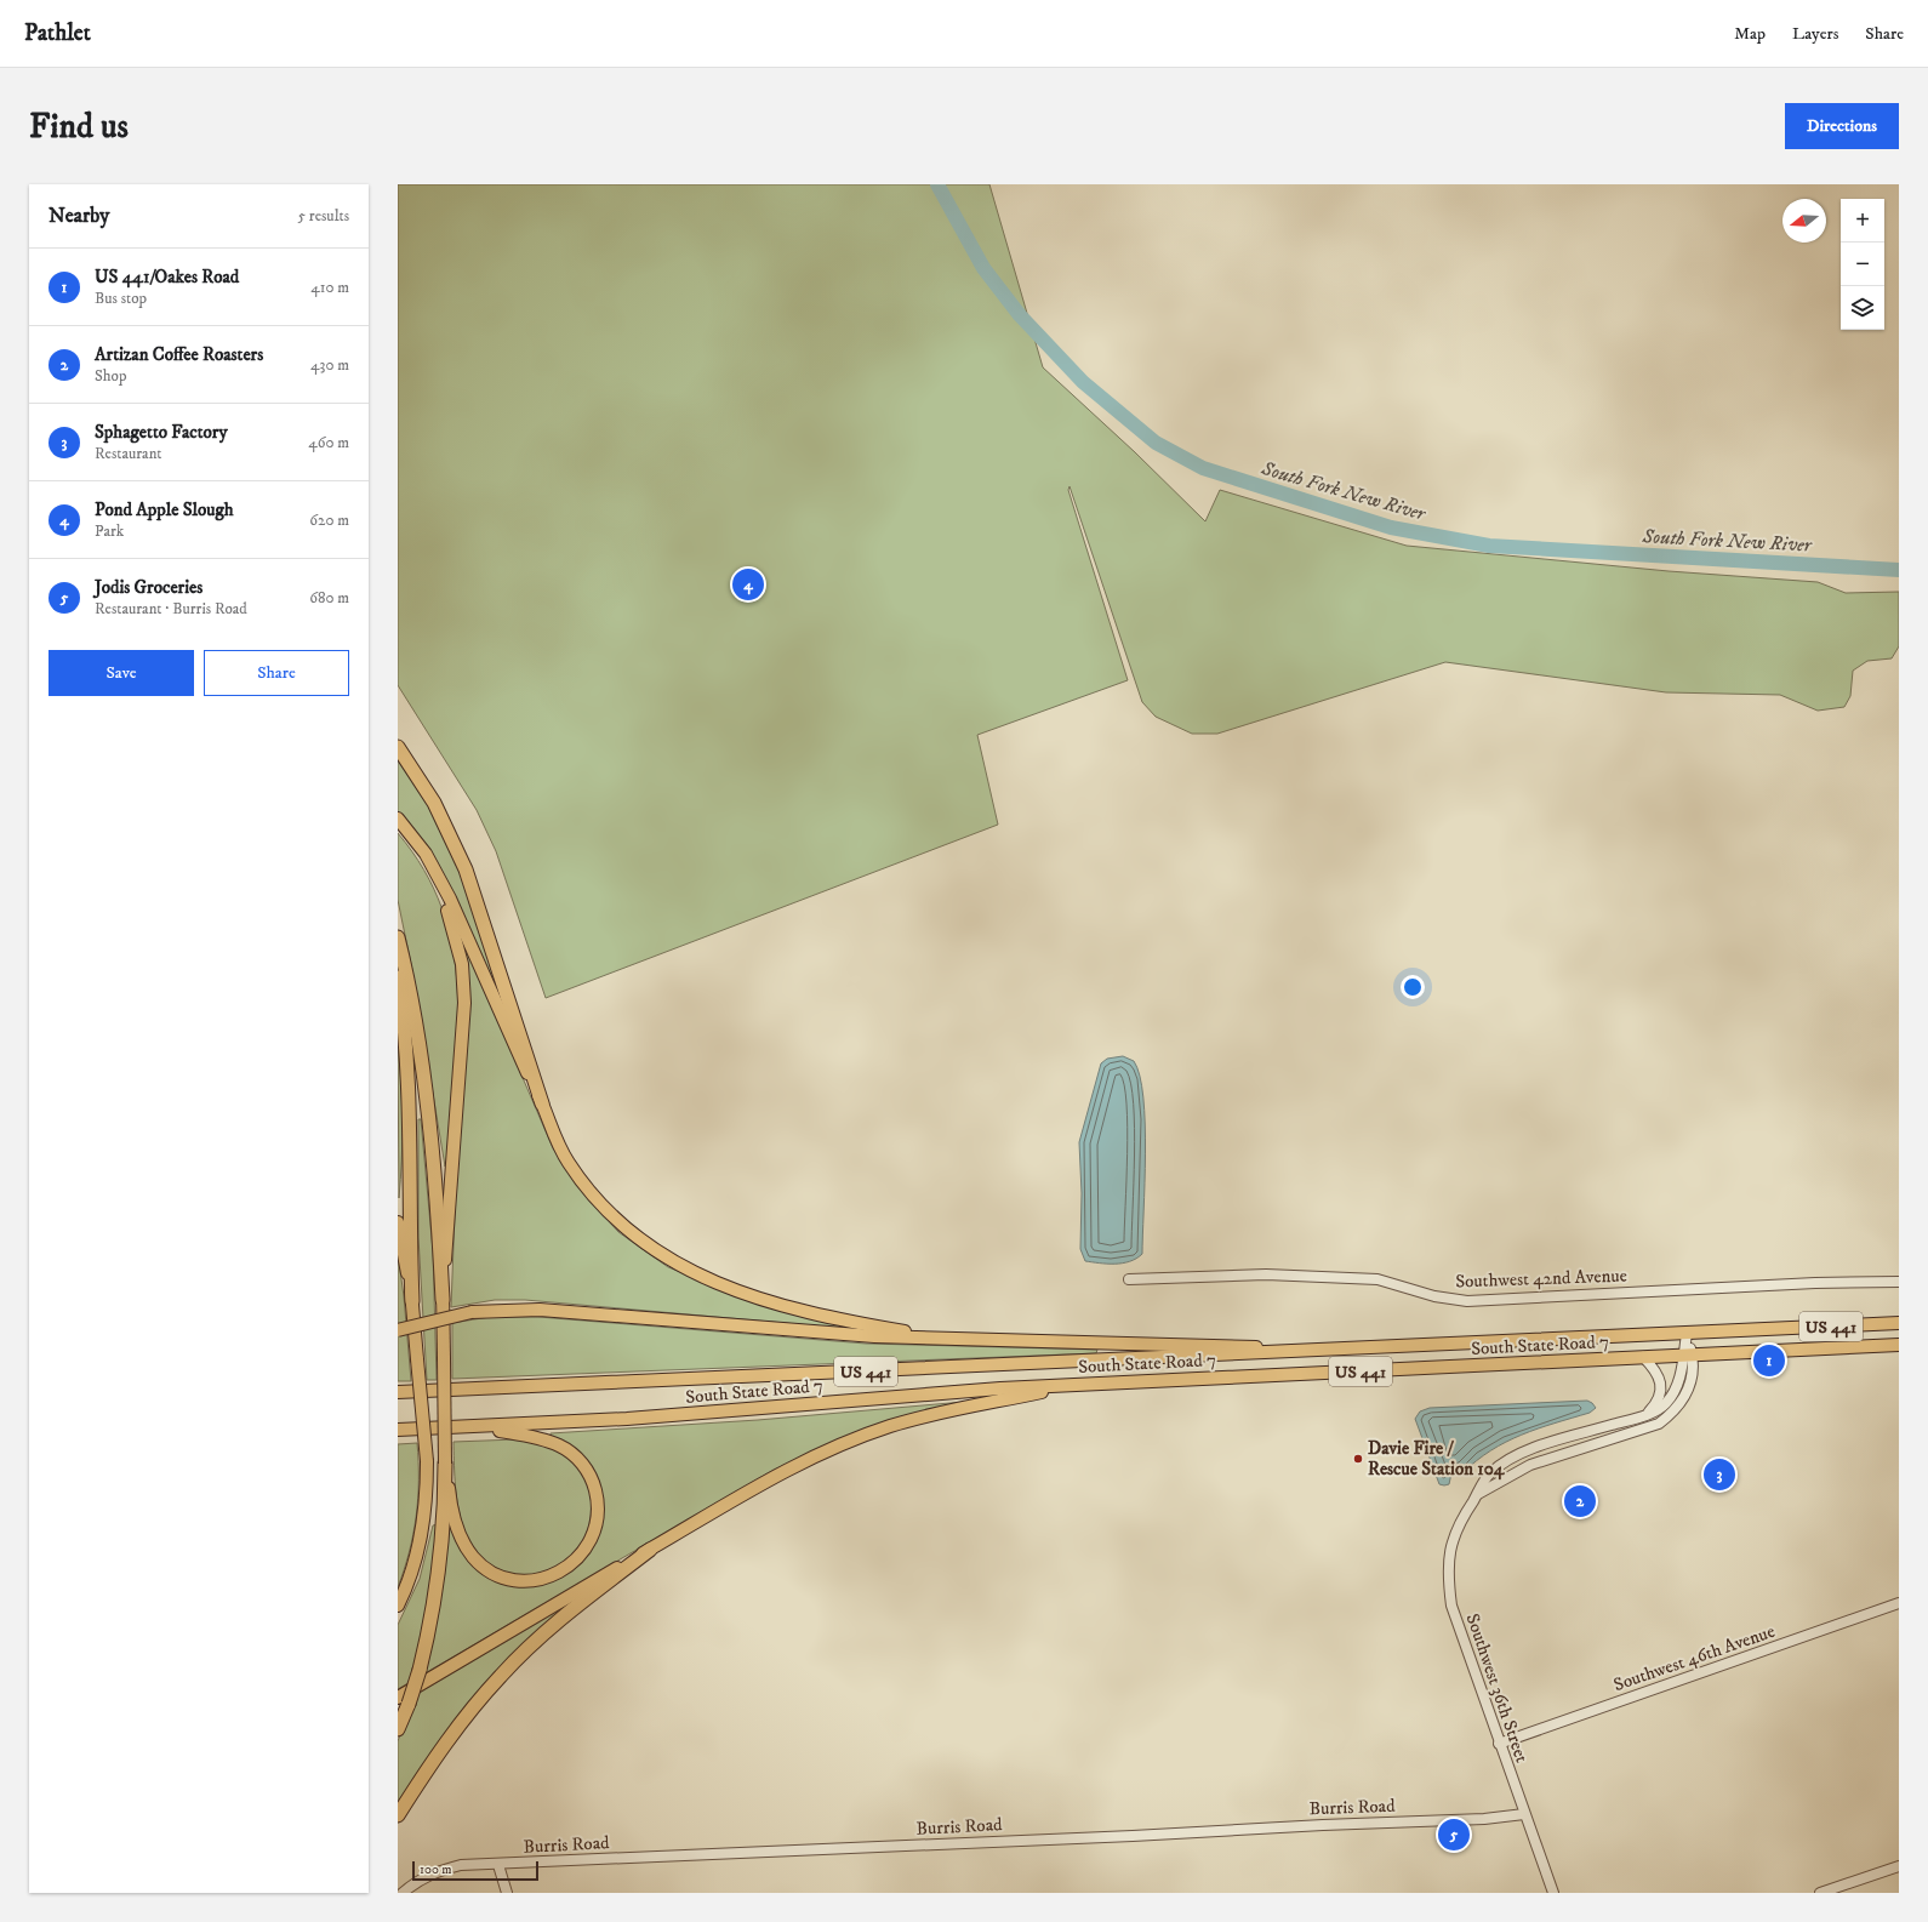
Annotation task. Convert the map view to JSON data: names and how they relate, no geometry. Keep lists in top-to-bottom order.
{
  "streets": {
    "main road": ["US 441", "South State Road 7"],
    "street": [
      "Southwest 42nd Avenue",
      "Southwest 46th Avenue",
      "Southwest 36th Street",
      "Burris Road"
    ]
  },
  "crossings": [
    ["South State Road 7", "Southwest 36th Street"],
    ["Southwest 46th Avenue", "Southwest 36th Street"],
    ["Southwest 36th Street", "Burris Road"]
  ],
  "water": ["South Fork New River"],
  "places": ["Davie Fire / Rescue Station 104"],
  "scale_bar": "100 m",
  "north": "left",
  "page": {
    "header": "Pathlet",
    "nav": ["Map", "Layers", "Share"],
    "buttons": [
      "Directions",
      ["Save", "Share"]
    ],
    "title": "Find us",
    "heading": ["Nearby", "5 results"],
    "map_buttons": ["+", "−"],
    "list": [
      {
        "mark": "1",
        "name": "US 441/Oakes Road",
        "note": "Bus stop",
        "value": "410 m"
      },
      {
        "mark": "2",
        "name": "Artizan Coffee Roasters",
        "note": "Shop",
        "value": "430 m"
      },
      {
        "mark": "3",
        "name": "Sphagetto Factory",
        "note": "Restaurant",
        "value": "460 m"
      },
      {
        "mark": "4",
        "name": "Pond Apple Slough",
        "note": "Park",
        "value": "620 m"
      },
      {
        "mark": "5",
        "name": "Jodis Groceries",
        "note": "Restaurant · Burris Road",
        "value": "680 m"
      }
    ],
    "pins": [
      "4",
      "1",
      "3",
      "2",
      "5"
    ],
    "scale": "100 m"
  }
}
